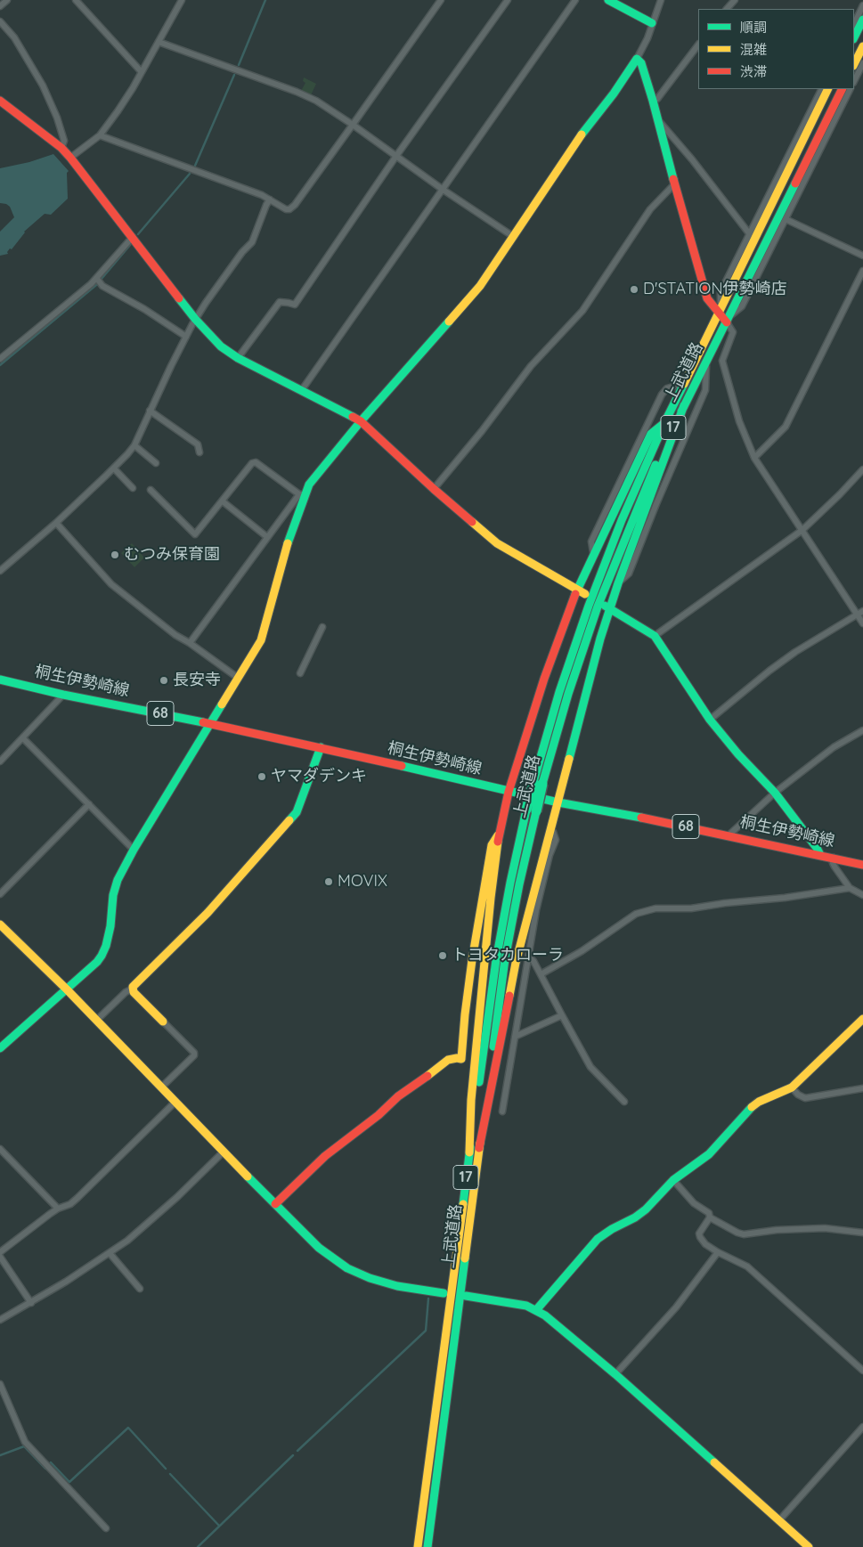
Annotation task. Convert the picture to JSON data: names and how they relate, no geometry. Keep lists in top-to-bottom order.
{
  "streets": {
    "main road": [
      "上武道路",
      "17",
      "桐生伊勢崎線",
      "68"
    ]
  },
  "places": [
    "D'STATION伊勢崎店",
    "むつみ保育園",
    "長安寺",
    "ヤマダデンキ",
    "MOVIX",
    "トヨタカローラ"
  ],
  "legend": ["順調", "混雑", "渋滞"]
}
